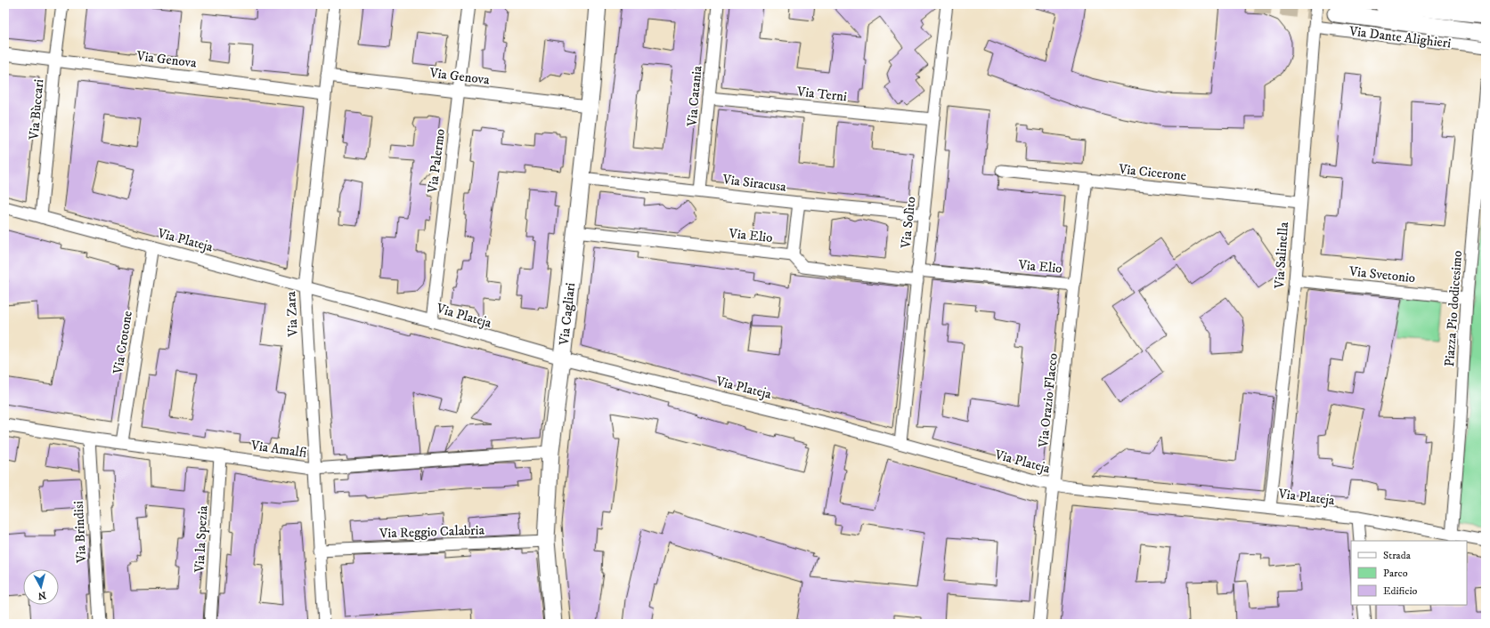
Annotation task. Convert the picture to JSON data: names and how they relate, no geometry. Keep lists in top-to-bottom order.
{
  "streets": {
    "street": [
      "Via Dante Alighieri",
      "Via Genova",
      "Via Terni",
      "Via Catania",
      "Via Bùccari",
      "Via Palermo",
      "Via Cicerone",
      "Via Siracusa",
      "Via Solìto",
      "Via Elio",
      "Via Plateja",
      "Via Salinella",
      "Via Svetonio",
      "Piazza Pio dodicesimo",
      "Via Zara",
      "Via Cagliari",
      "Via Crotone",
      "Via Orazio Flacco",
      "Via Amalfi",
      "Via Brindisi",
      "Via Reggio Calabria",
      "Via la Spezia"
    ]
  },
  "crossings": [
    ["Via Dante Alighieri", "Via Salinella"],
    ["Via Genova", "Via Bùccari"],
    ["Via Genova", "Via Palermo"],
    ["Via Genova", "Via Zara"],
    ["Via Genova", "Via Cagliari"],
    ["Via Terni", "Via Catania"],
    ["Via Terni", "Via Solìto"],
    ["Via Catania", "Via Siracusa"],
    ["Via Bùccari", "Via Plateja"],
    ["Via Palermo", "Via Plateja"],
    ["Via Cicerone", "Via Salinella"],
    ["Via Cicerone", "Via Orazio Flacco"],
    ["Via Siracusa", "Via Solìto"],
    ["Via Siracusa", "Via Cagliari"],
    ["Via Solìto", "Via Elio"],
    ["Via Solìto", "Via Plateja"],
    ["Via Elio", "Via Cagliari"],
    ["Via Elio", "Via Orazio Flacco"],
    ["Via Plateja", "Via Salinella"],
    ["Via Plateja", "Piazza Pio dodicesimo"],
    ["Via Plateja", "Via Zara"],
    ["Via Plateja", "Via Cagliari"],
    ["Via Plateja", "Via Crotone"],
    ["Via Plateja", "Via Orazio Flacco"],
    ["Via Salinella", "Via Svetonio"],
    ["Via Svetonio", "Piazza Pio dodicesimo"],
    ["Via Zara", "Via Amalfi"],
    ["Via Zara", "Via Reggio Calabria"],
    ["Via Cagliari", "Via Amalfi"],
    ["Via Cagliari", "Via Reggio Calabria"],
    ["Via Crotone", "Via Amalfi"],
    ["Via Amalfi", "Via Brindisi"],
    ["Via Amalfi", "Via la Spezia"]
  ],
  "legend": ["Strada", "Parco", "Edificio"],
  "north": "bottom"
}
